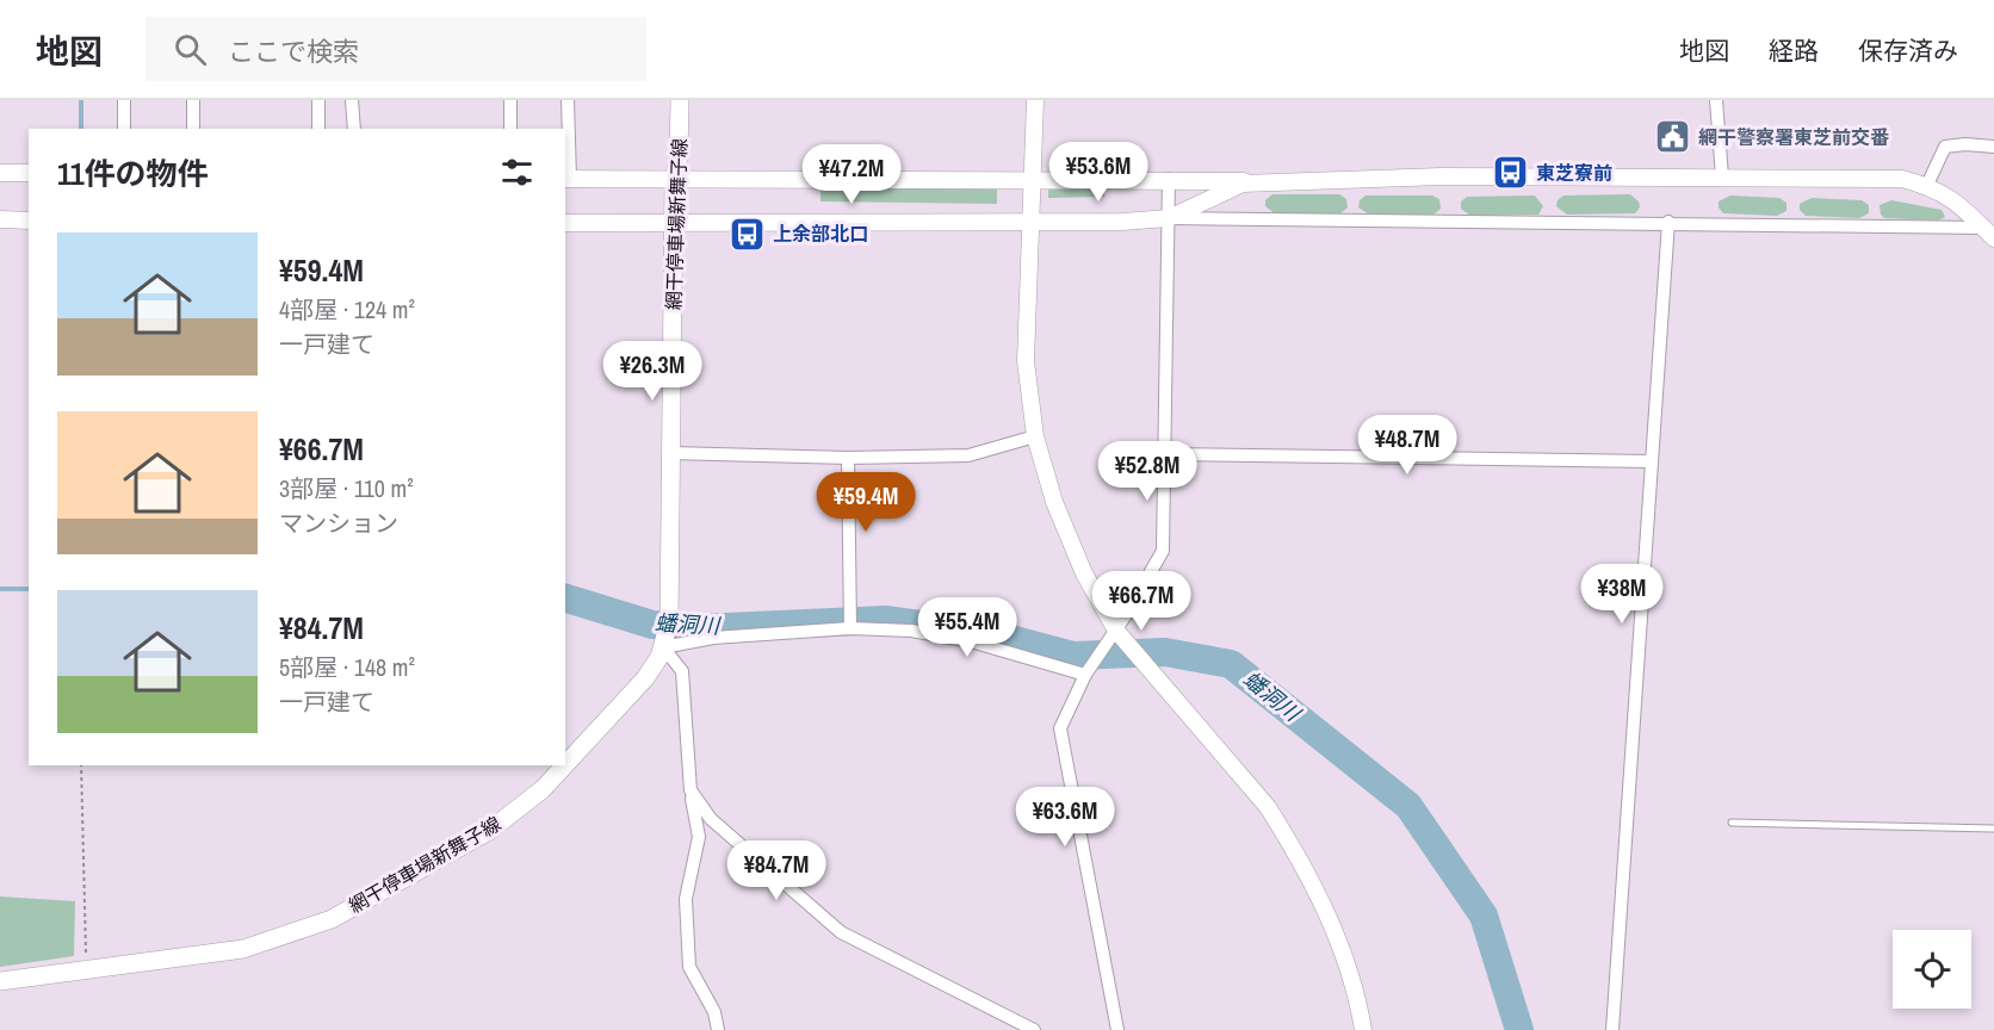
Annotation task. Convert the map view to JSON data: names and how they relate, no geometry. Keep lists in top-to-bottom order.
{
  "streets": {
    "main road": ["網干停車場新舞子線"]
  },
  "water": ["蟠洞川"],
  "places": {
    "public building": ["網干警察署東芝前交番"],
    "bus stop": ["東芝寮前", "上余部北口"]
  },
  "page": {
    "header": "地図",
    "search": "ここで検索",
    "nav": ["地図", "経路", "保存済み"],
    "heading": "11件の物件",
    "price": [
      "¥53.6M",
      "¥47.2M",
      "¥26.3M",
      "¥48.7M",
      "¥52.8M",
      "¥59.4M",
      "¥38M",
      "¥66.7M",
      "¥55.4M",
      "¥63.6M",
      "¥84.7M"
    ],
    "list": [
      {
        "name": "¥59.4M",
        "note": "4部屋 · 124 m² · 一戸建て"
      },
      {
        "name": "¥66.7M",
        "note": "3部屋 · 110 m² · マンション"
      },
      {
        "name": "¥84.7M",
        "note": "5部屋 · 148 m² · 一戸建て"
      }
    ]
  }
}
